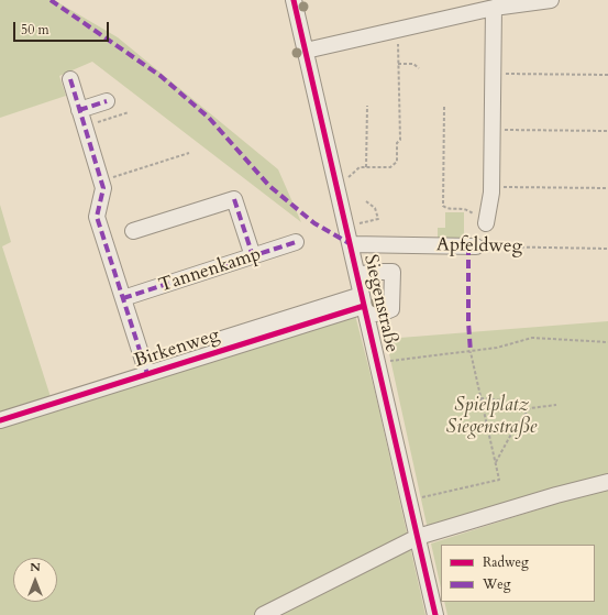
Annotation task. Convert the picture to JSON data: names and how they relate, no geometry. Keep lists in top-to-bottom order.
{
  "streets": {
    "street": [
      "Apfeldweg",
      "Tannenkamp",
      "Siegenstraße",
      "Birkenweg"
    ]
  },
  "crossings": [
    ["Apfeldweg", "Siegenstraße"],
    ["Siegenstraße", "Birkenweg"]
  ],
  "parks": ["Spielplatz Siegenstraße"],
  "legend": ["Radweg", "Weg"],
  "scale_bar": "50 m",
  "north": "top"
}
